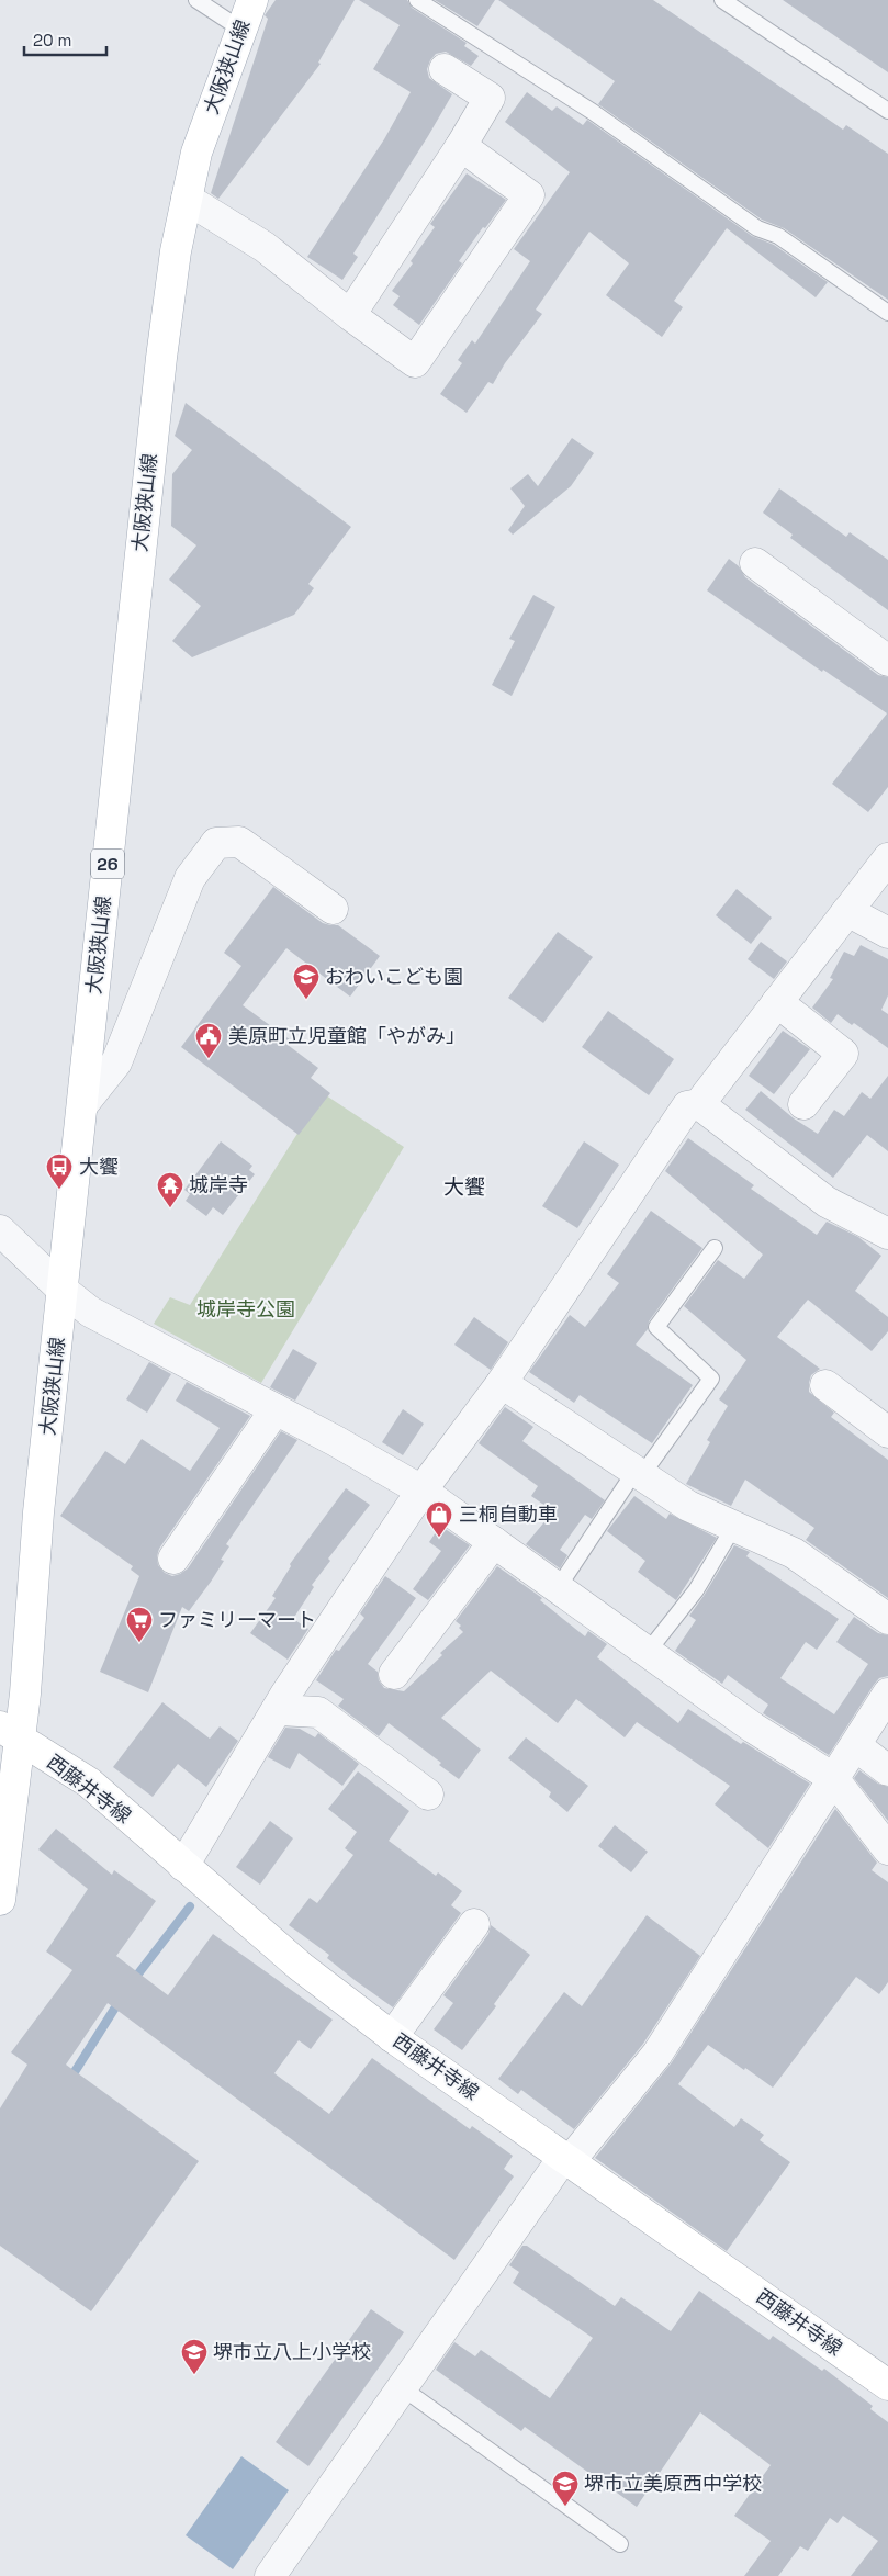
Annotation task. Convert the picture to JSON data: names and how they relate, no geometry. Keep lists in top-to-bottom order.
{
  "streets": {
    "main road": ["大阪狭山線", "26", "西藤井寺線"]
  },
  "crossings": [
    ["大阪狭山線", "西藤井寺線"]
  ],
  "districts": ["大饗"],
  "parks": ["城岸寺公園"],
  "places": {
    "school or university": ["おわいこども園", "堺市立八上小学校", "堺市立美原西中学校"],
    "public building": ["美原町立児童館「やがみ」"],
    "bus stop": ["大饗"],
    "temple": ["城岸寺"],
    "shop": ["三桐自動車"],
    "supermarket": ["ファミリーマート"]
  },
  "scale_bar": "20 m"
}
